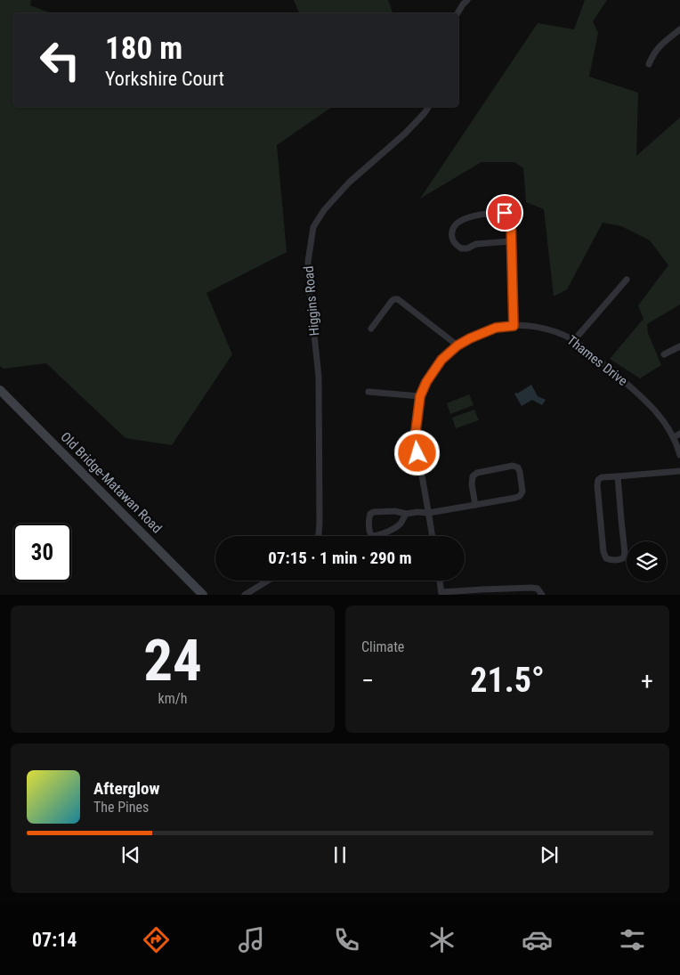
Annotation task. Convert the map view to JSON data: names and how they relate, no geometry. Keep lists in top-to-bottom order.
{
  "streets": {
    "main road": ["Old Bridge-Matawan Road"],
    "street": ["Higgins Road", "Thames Drive"]
  },
  "page": {
    "turn": ["180 m", "Yorkshire Court"],
    "limit": "30",
    "trip": "07:15 · 1 min · 290 m",
    "tile": [
      ["24", "km/h"],
      "Climate"
    ],
    "heat": ["−", "21.5°", "+"],
    "song": ["Afterglow", "The Pines"],
    "tabs": "07:14"
  }
}
